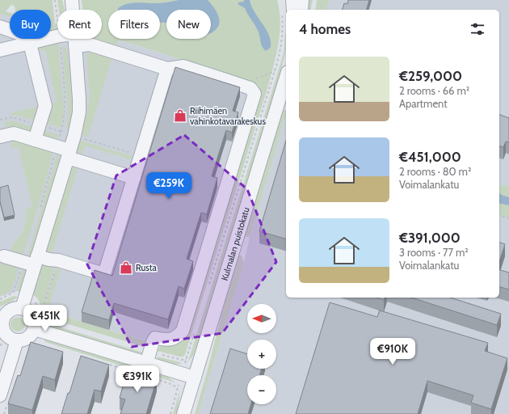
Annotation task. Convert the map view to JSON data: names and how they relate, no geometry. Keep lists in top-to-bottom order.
{
  "streets": {
    "street": ["Kulmalan puistokatu"]
  },
  "places": {
    "shop": ["Riihimäen vahinkotavarakeskus", "Rusta"]
  },
  "north": "left",
  "page": {
    "chip": [
      "Buy",
      "Rent",
      "Filters",
      "New"
    ],
    "heading": "4 homes",
    "list": [
      {
        "name": "€259,000",
        "note": "2 rooms · 66 m² · Apartment"
      },
      {
        "name": "€451,000",
        "note": "2 rooms · 80 m² · Voimalankatu"
      },
      {
        "name": "€391,000",
        "note": "3 rooms · 77 m² · Voimalankatu"
      }
    ],
    "price": [
      "€259K",
      "€451K",
      "€910K",
      "€391K"
    ],
    "map_buttons": ["+", "−"]
  }
}
